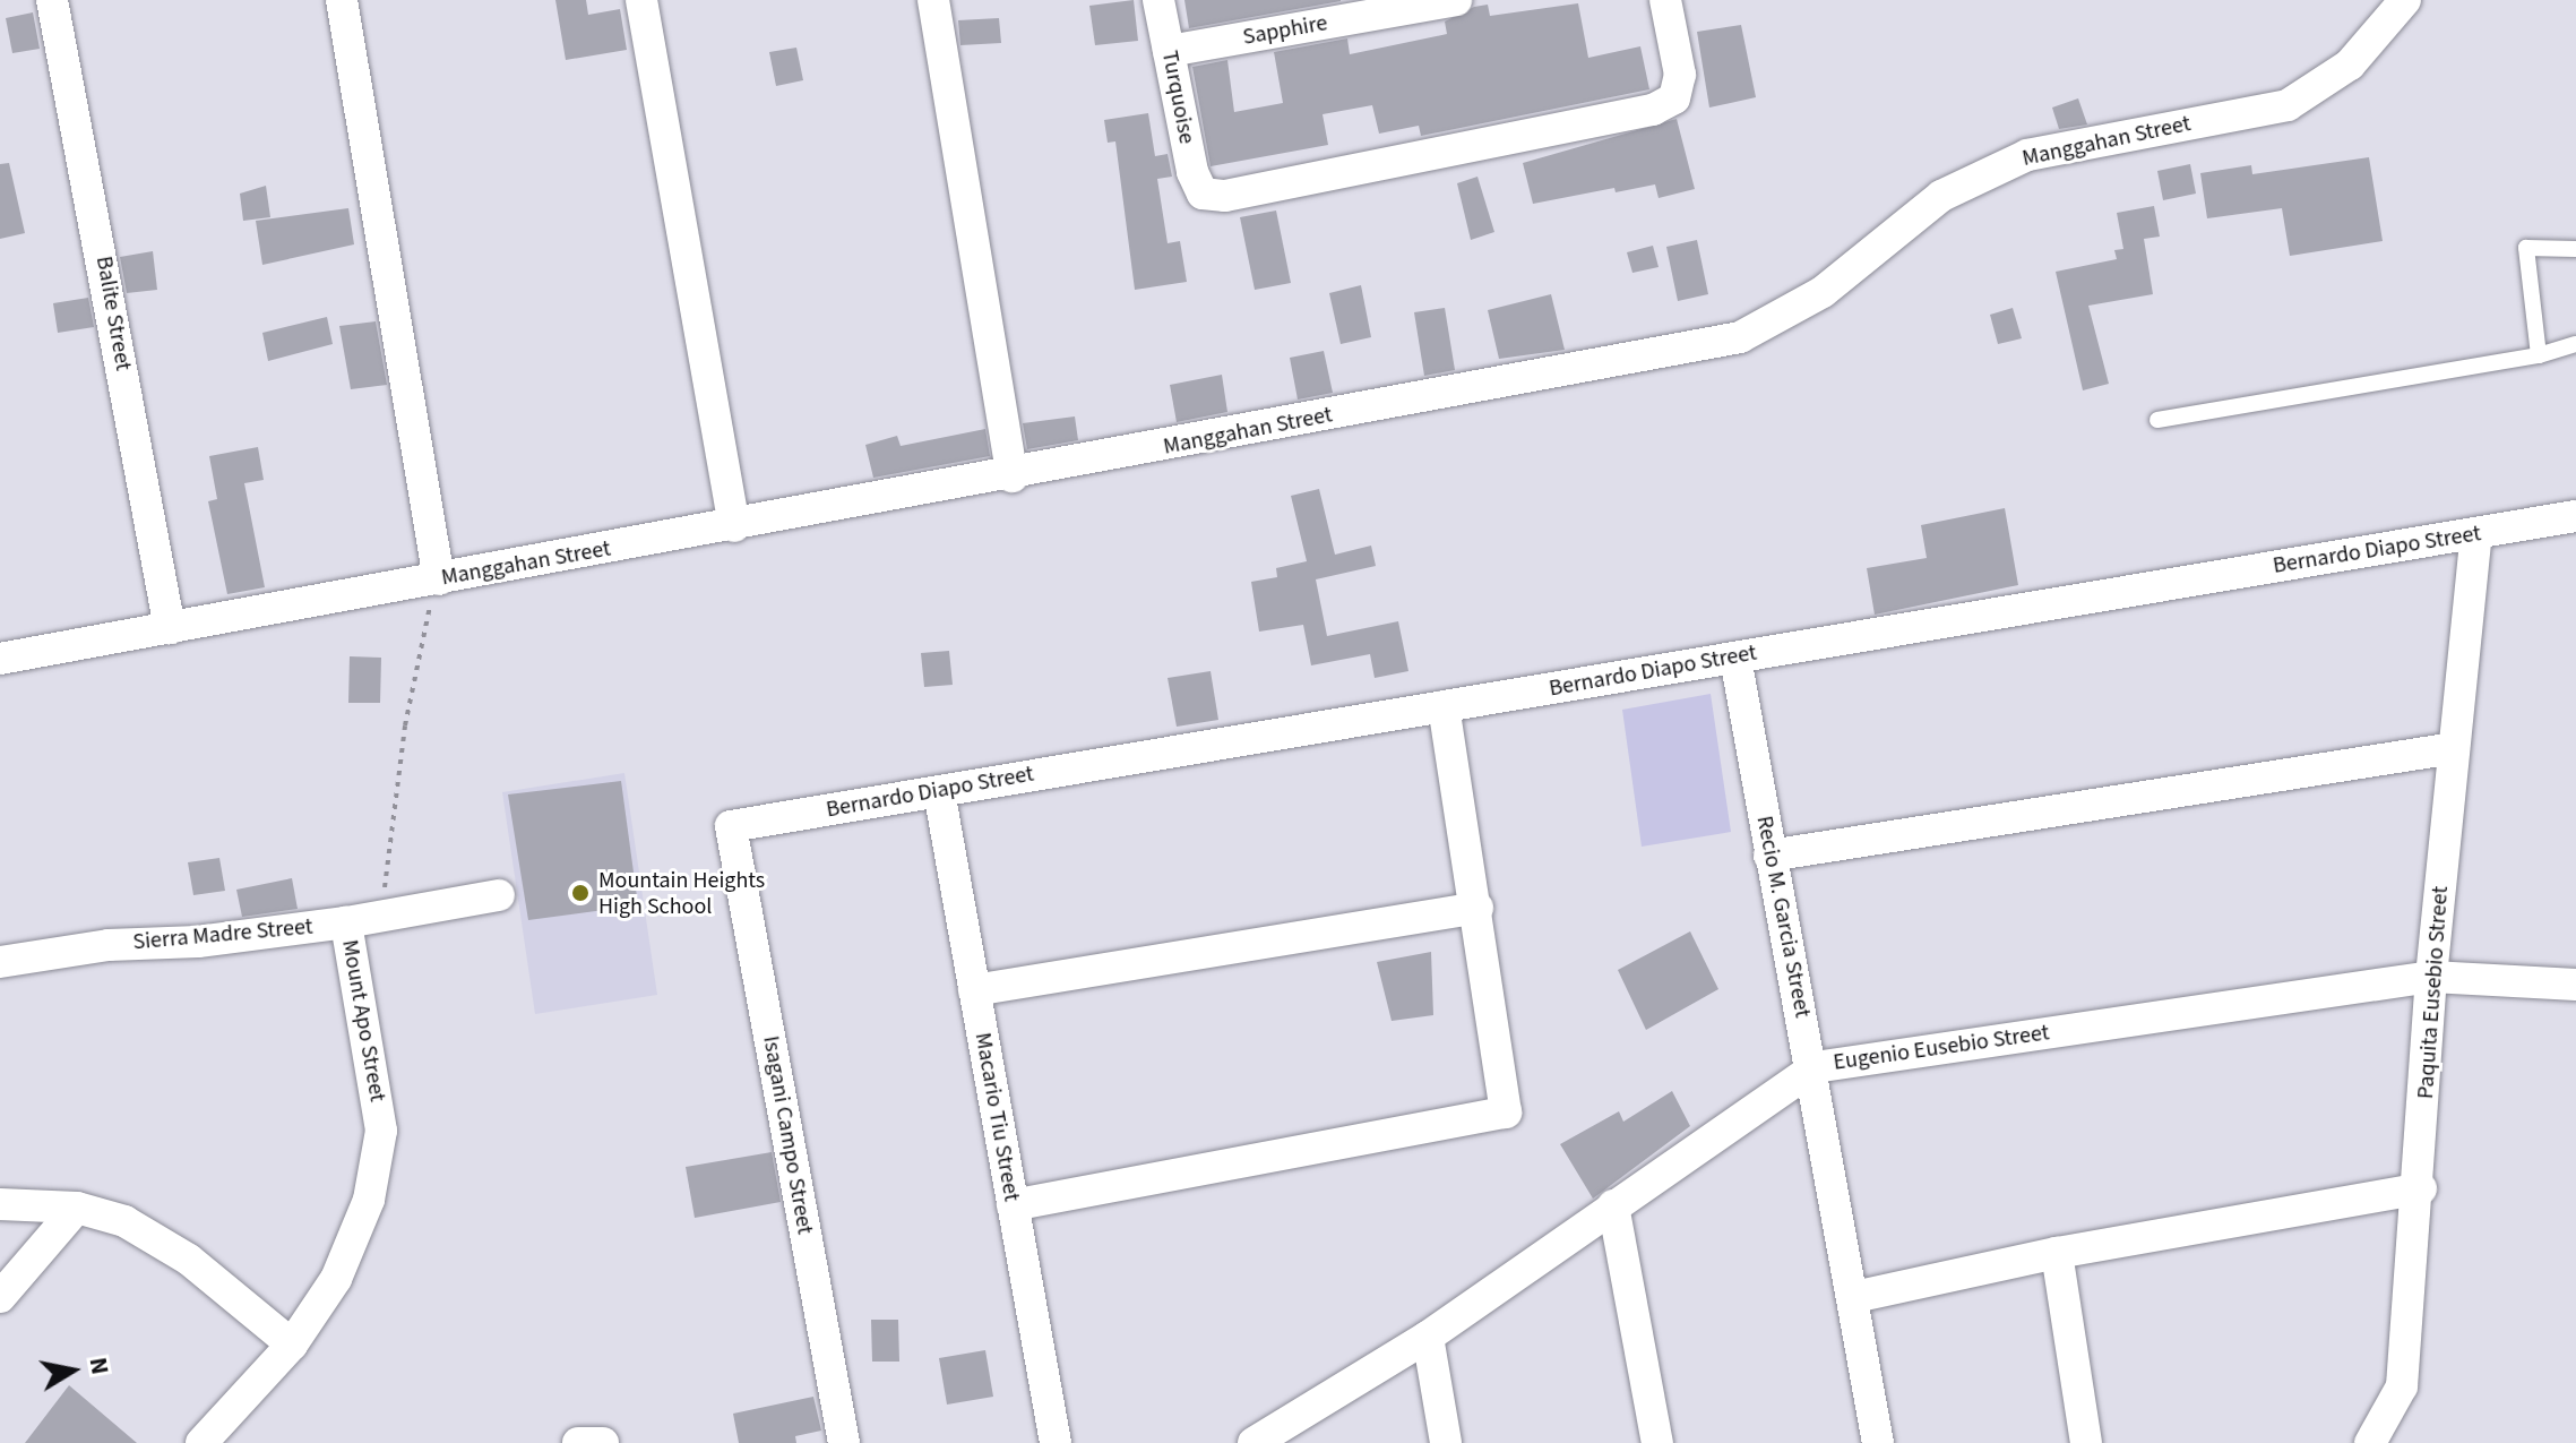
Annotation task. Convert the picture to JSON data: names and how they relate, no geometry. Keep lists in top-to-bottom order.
{
  "streets": {
    "street": [
      "Sapphire",
      "Turquoise",
      "Manggahan Street",
      "Balite Street",
      "Bernardo Diapo Street",
      "Recio M. Garcia Street",
      "Sierra Madre Street",
      "Paquita Eusebio Street",
      "Mount Apo Street",
      "Eugenio Eusebio Street",
      "Macario Tiu Street",
      "Isagani Campo Street"
    ]
  },
  "crossings": [
    ["Sapphire", "Turquoise"],
    ["Manggahan Street", "Balite Street"],
    ["Bernardo Diapo Street", "Recio M. Garcia Street"],
    ["Bernardo Diapo Street", "Paquita Eusebio Street"],
    ["Bernardo Diapo Street", "Macario Tiu Street"],
    ["Bernardo Diapo Street", "Isagani Campo Street"],
    ["Recio M. Garcia Street", "Eugenio Eusebio Street"],
    ["Sierra Madre Street", "Mount Apo Street"],
    ["Paquita Eusebio Street", "Eugenio Eusebio Street"]
  ],
  "places": ["Mountain Heights High School"],
  "north": "right"
}
